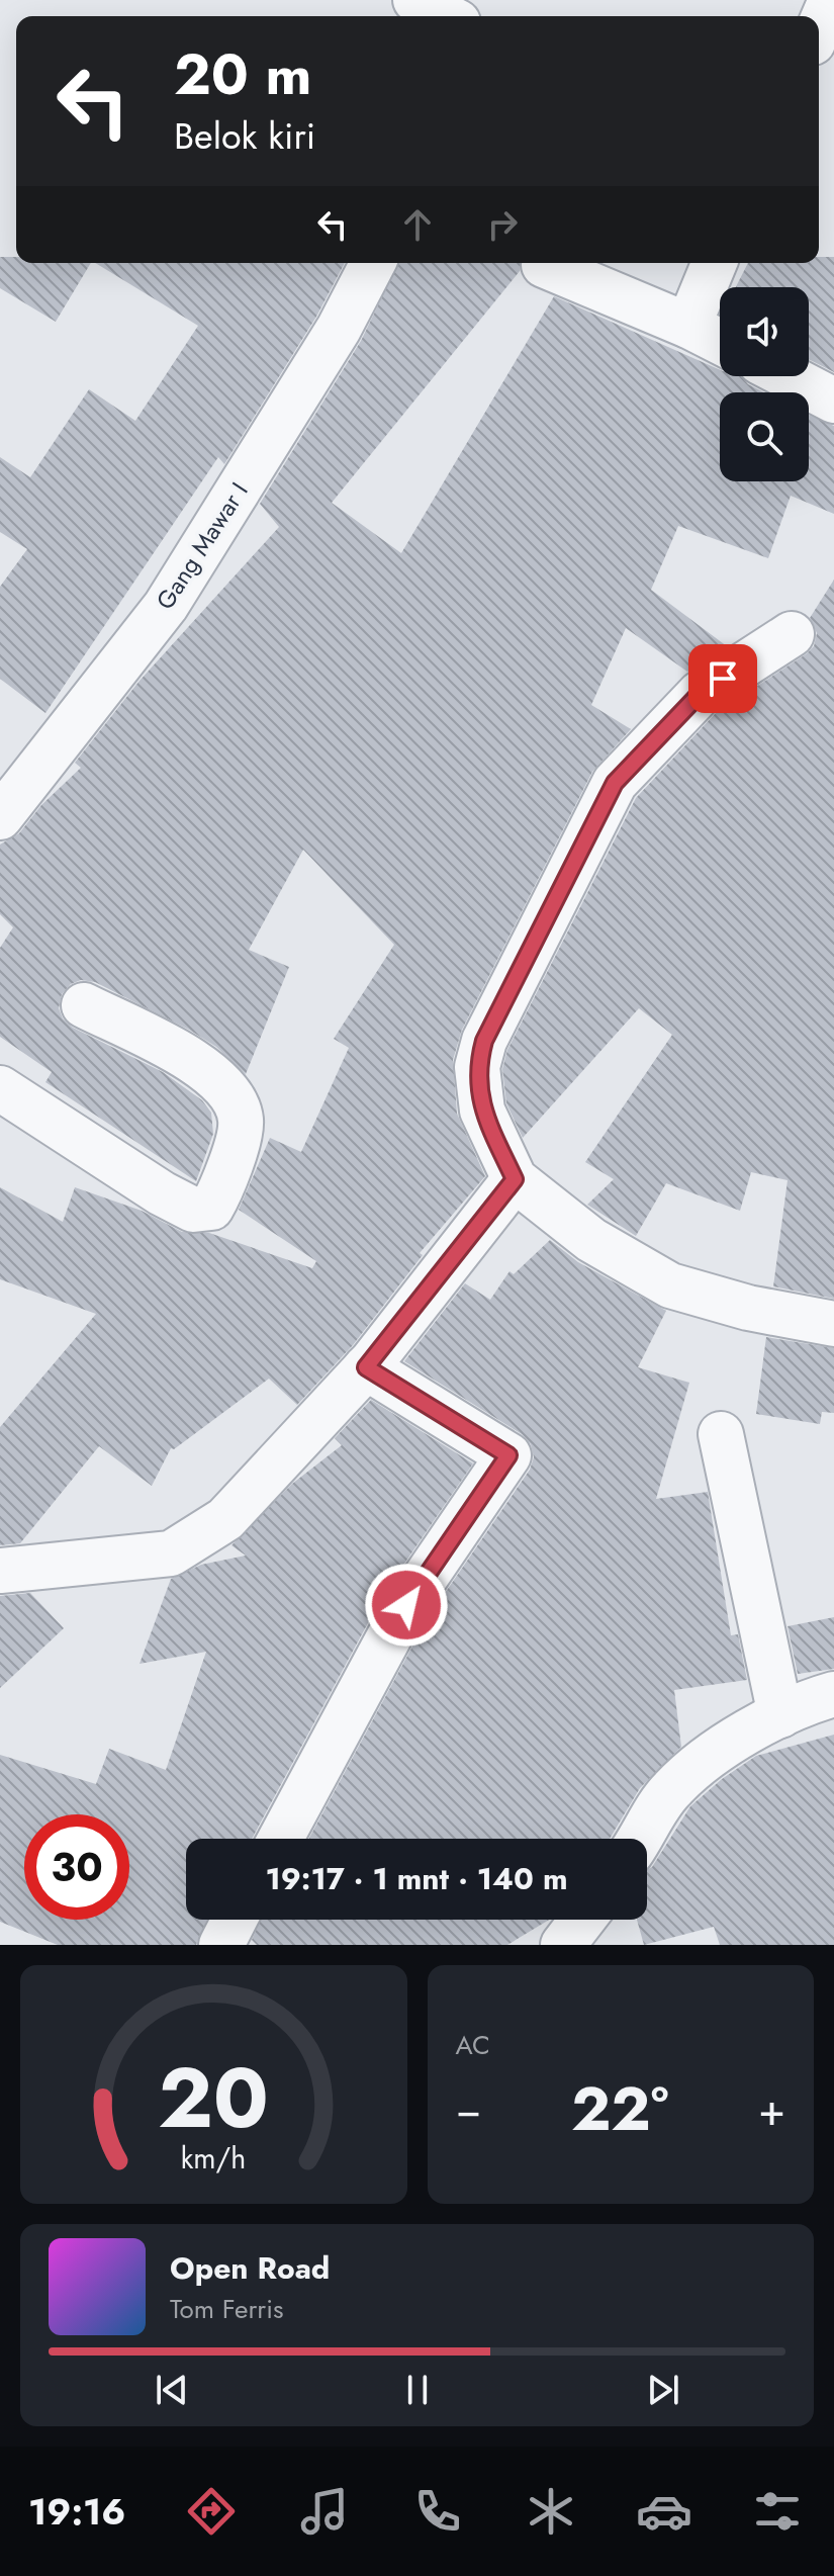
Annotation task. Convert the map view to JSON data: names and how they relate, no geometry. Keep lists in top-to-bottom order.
{
  "streets": {
    "street": ["Gang Mawar I"]
  },
  "page": {
    "turn": ["20 m", "Belok kiri"],
    "limit": "30",
    "trip": "19:17 · 1 mnt · 140 m",
    "tile": "AC",
    "heat": ["−", "22°", "+"],
    "song": ["Open Road", "Tom Ferris"],
    "tabs": "19:16",
    "gauge": ["20", "km/h"]
  }
}
